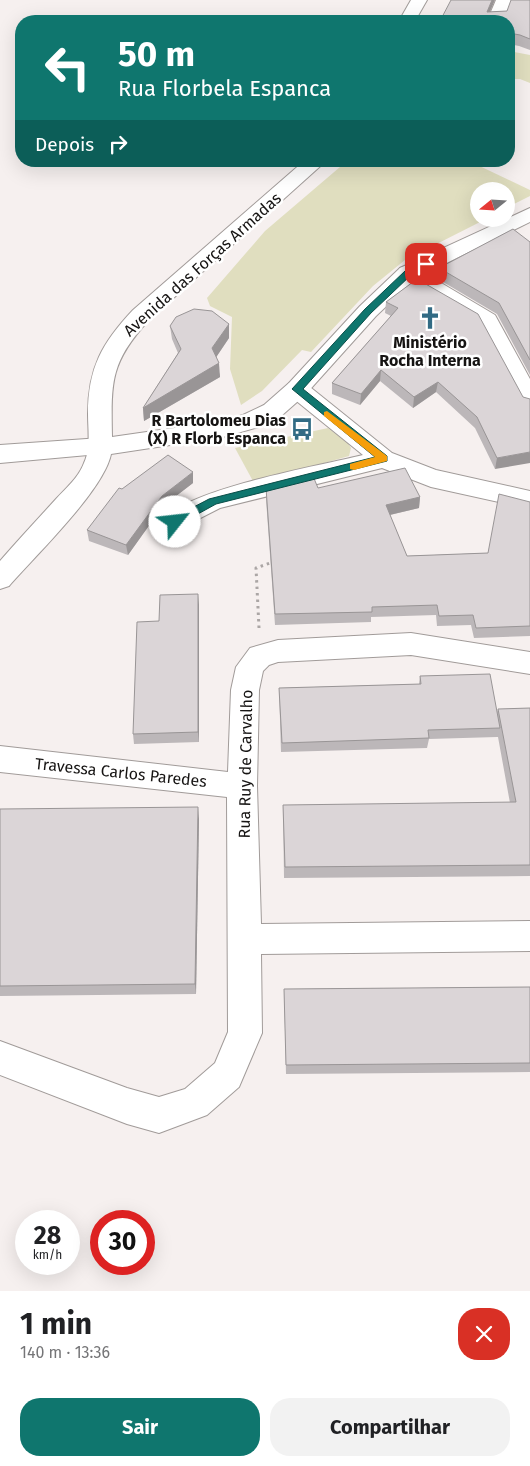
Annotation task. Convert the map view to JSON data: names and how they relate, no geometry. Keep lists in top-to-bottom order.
{
  "streets": {
    "street": ["Avenida das Forças Armadas", "Rua Ruy de Carvalho", "Travessa Carlos Paredes"]
  },
  "crossings": [
    ["Rua Ruy de Carvalho", "Travessa Carlos Paredes"]
  ],
  "places": {
    "church": ["Ministério Rocha Interna"],
    "bus stop": ["R Bartolomeu Dias (X) R Florb Espanca"]
  },
  "north": "left",
  "page": {
    "turn": ["50 m", "Rua Florbela Espanca"],
    "then": "Depois",
    "speed": "28 km/h",
    "limit": "30",
    "heading": ["1 min", "140 m · 13:36"],
    "buttons": ["Sair", "Compartilhar"]
  }
}
